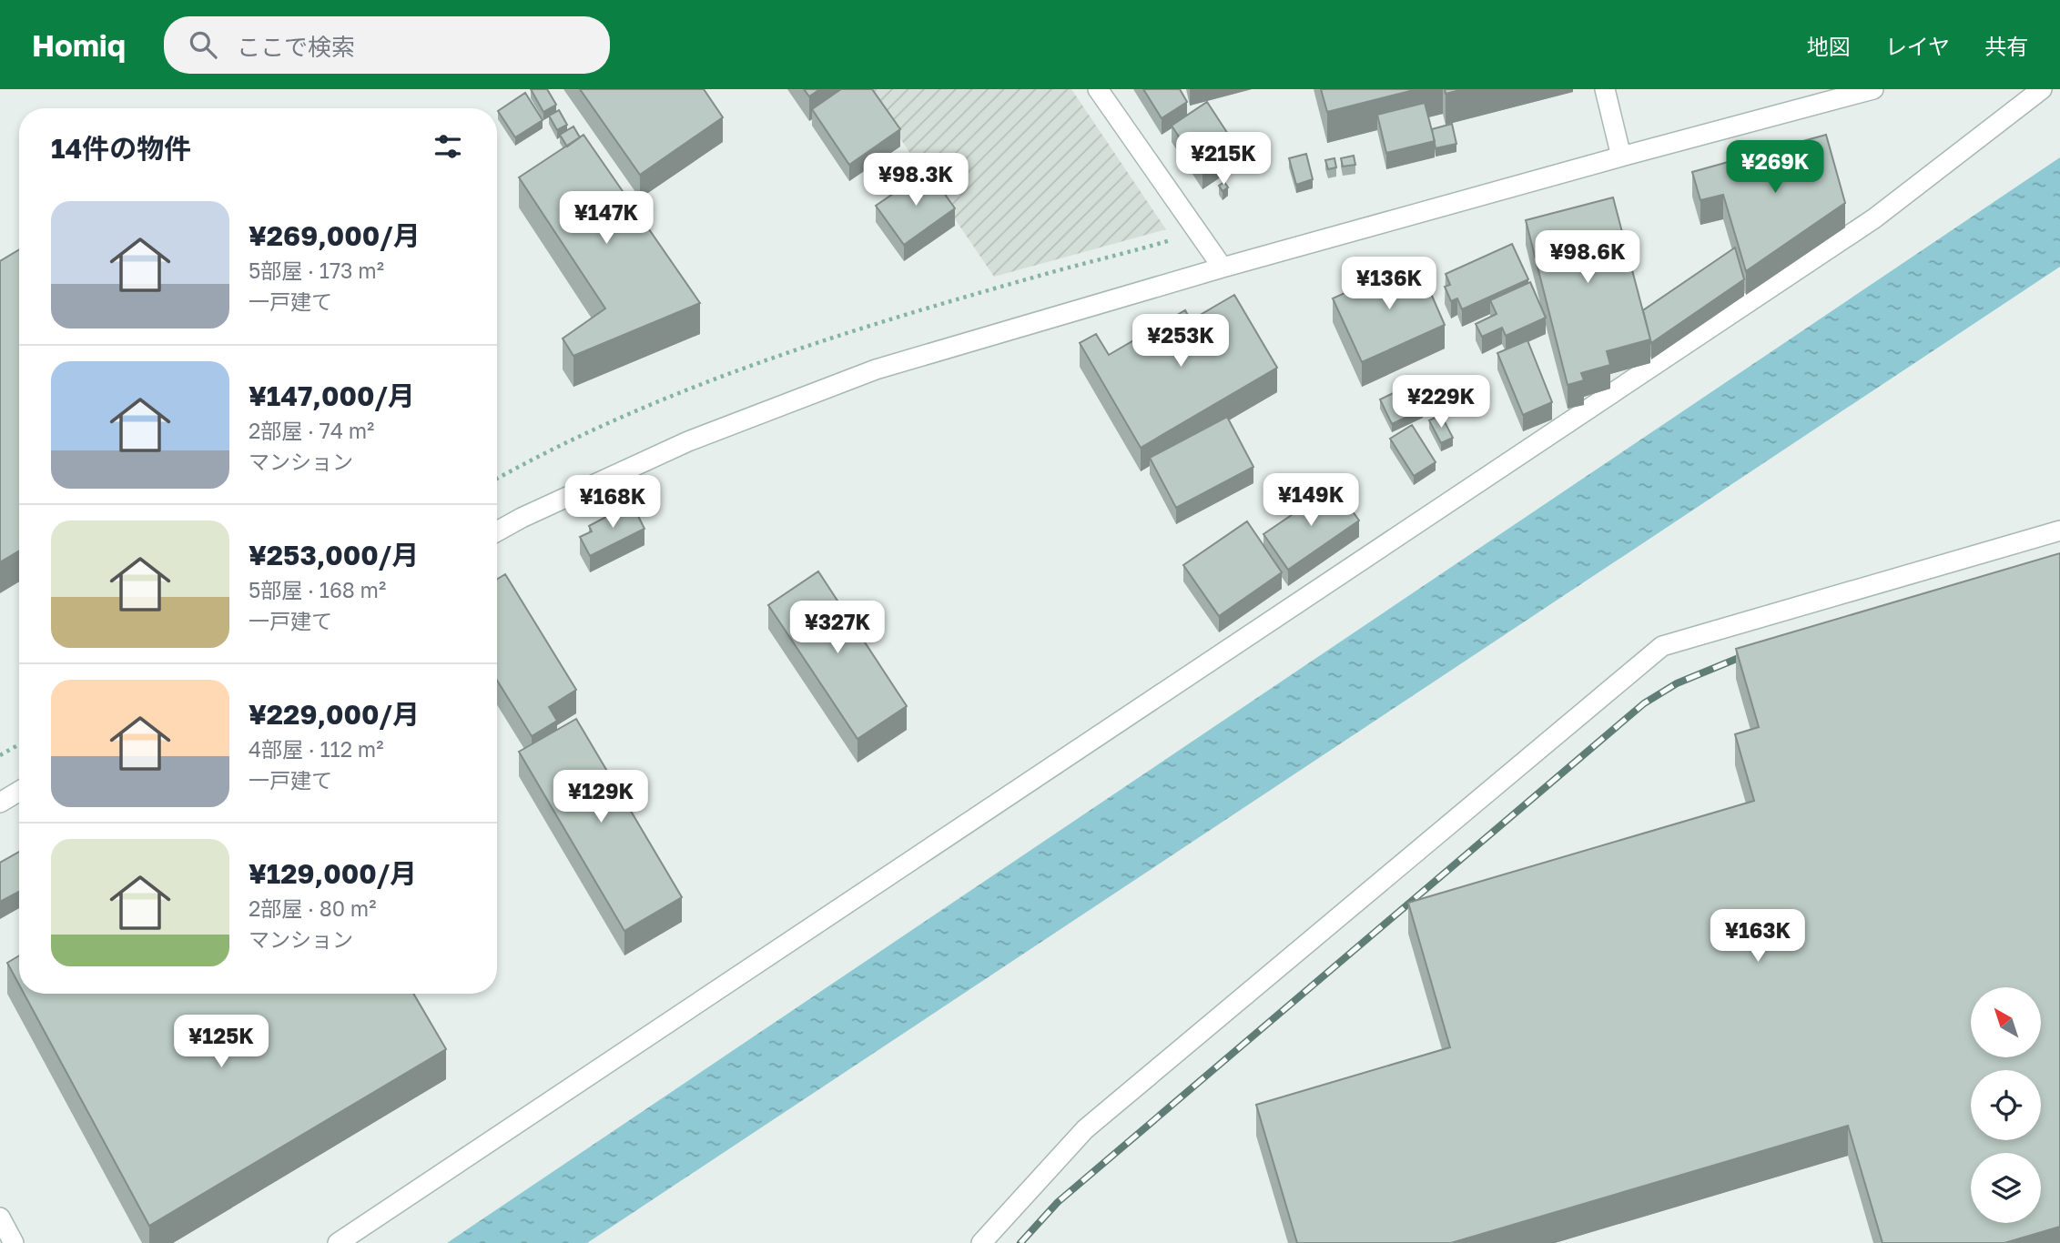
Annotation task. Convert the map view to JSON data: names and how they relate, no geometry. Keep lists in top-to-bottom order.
{
  "north": "top left",
  "page": {
    "header": "Homiq",
    "search": "ここで検索",
    "nav": ["地図", "レイヤ", "共有"],
    "heading": "14件の物件",
    "price": [
      "¥215K",
      "¥269K",
      "¥98.3K",
      "¥147K",
      "¥98.6K",
      "¥136K",
      "¥253K",
      "¥229K",
      "¥149K",
      "¥168K",
      "¥327K",
      "¥129K",
      "¥163K",
      "¥125K"
    ],
    "list": [
      {
        "name": "¥269,000/月",
        "note": "5部屋 · 173 m² · 一戸建て"
      },
      {
        "name": "¥147,000/月",
        "note": "2部屋 · 74 m² · マンション"
      },
      {
        "name": "¥253,000/月",
        "note": "5部屋 · 168 m² · 一戸建て"
      },
      {
        "name": "¥229,000/月",
        "note": "4部屋 · 112 m² · 一戸建て"
      },
      {
        "name": "¥129,000/月",
        "note": "2部屋 · 80 m² · マンション"
      }
    ]
  }
}
